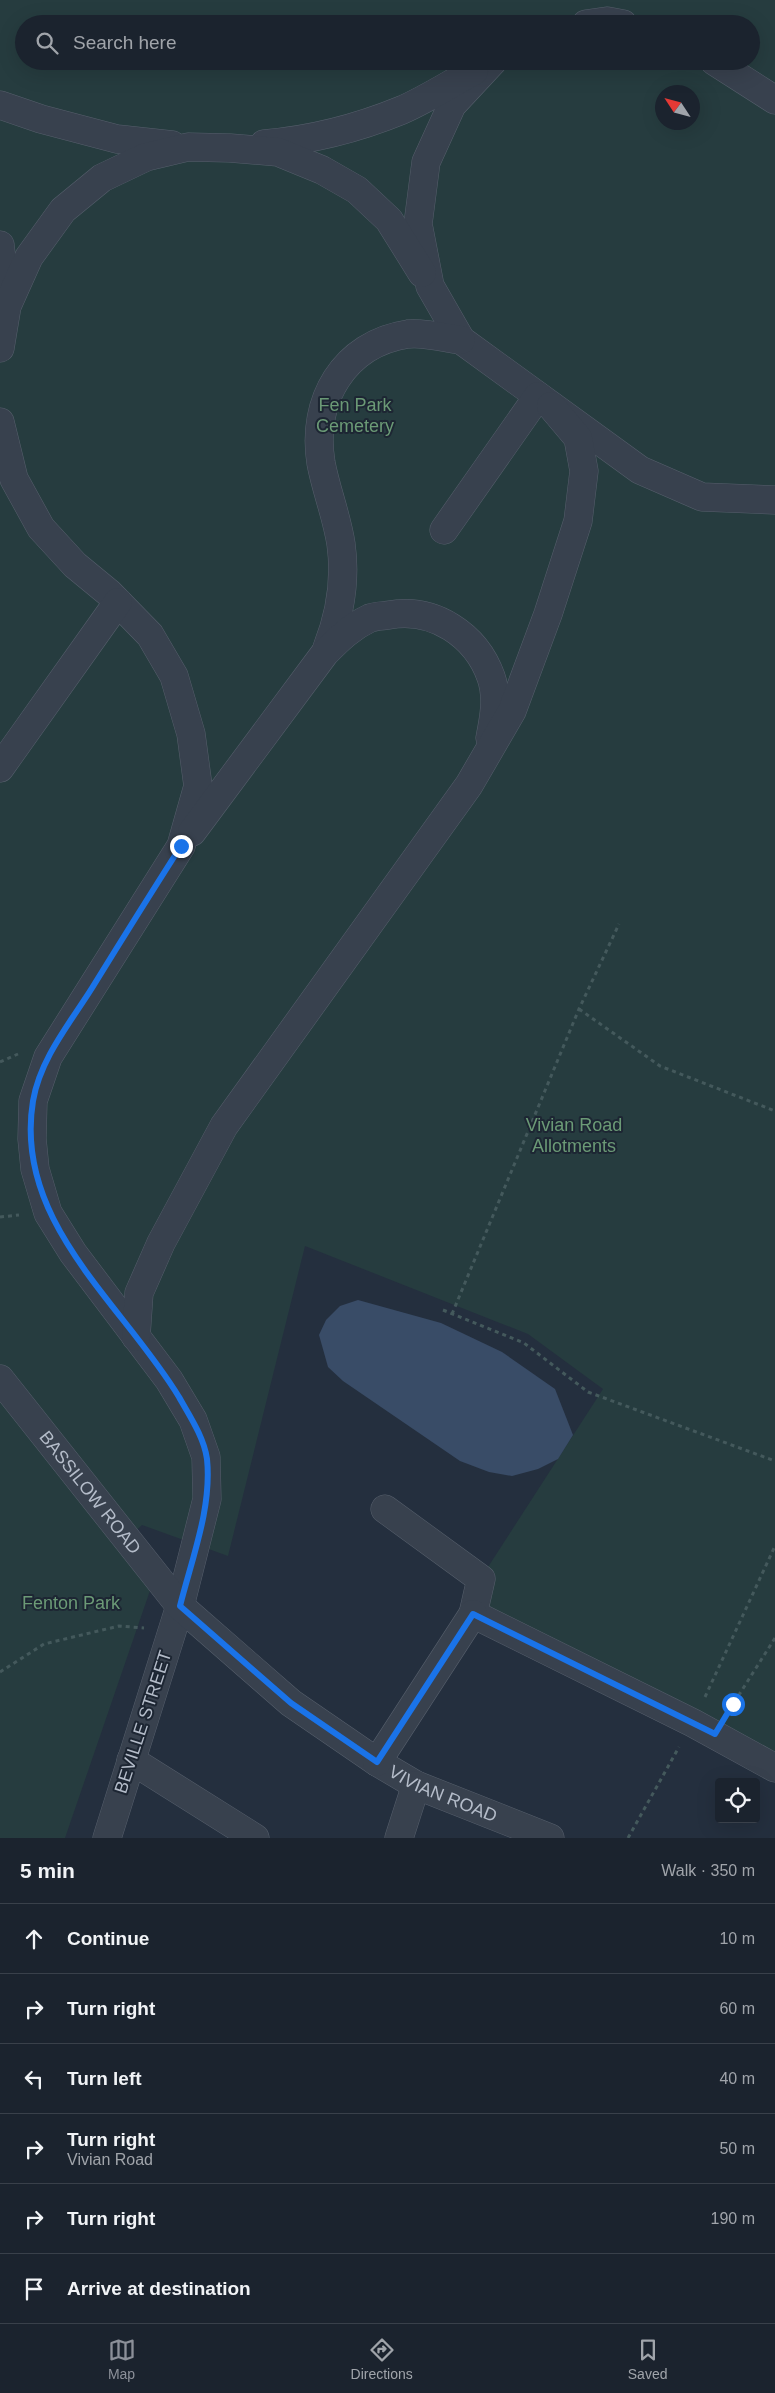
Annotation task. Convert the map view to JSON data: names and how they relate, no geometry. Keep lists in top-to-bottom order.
{
  "streets": {
    "street": ["BASSILOW ROAD", "BEVILLE STREET", "VIVIAN ROAD"]
  },
  "crossings": [
    ["BASSILOW ROAD", "BEVILLE STREET"],
    ["BASSILOW ROAD", "VIVIAN ROAD"],
    ["BEVILLE STREET", "VIVIAN ROAD"]
  ],
  "parks": ["Fen Park Cemetery", "Vivian Road Allotments", "Fenton Park"],
  "north": "top left",
  "page": {
    "search": "Search here",
    "heading": ["5 min", "Walk · 350 m"],
    "list": [
      ["Continue", "10 m"],
      ["Turn right", "60 m"],
      ["Turn left", "40 m"],
      ["Turn right", "Vivian Road", "50 m"],
      ["Turn right", "190 m"],
      "Arrive at destination"
    ],
    "nav": ["Map", "Directions", "Saved"]
  }
}
